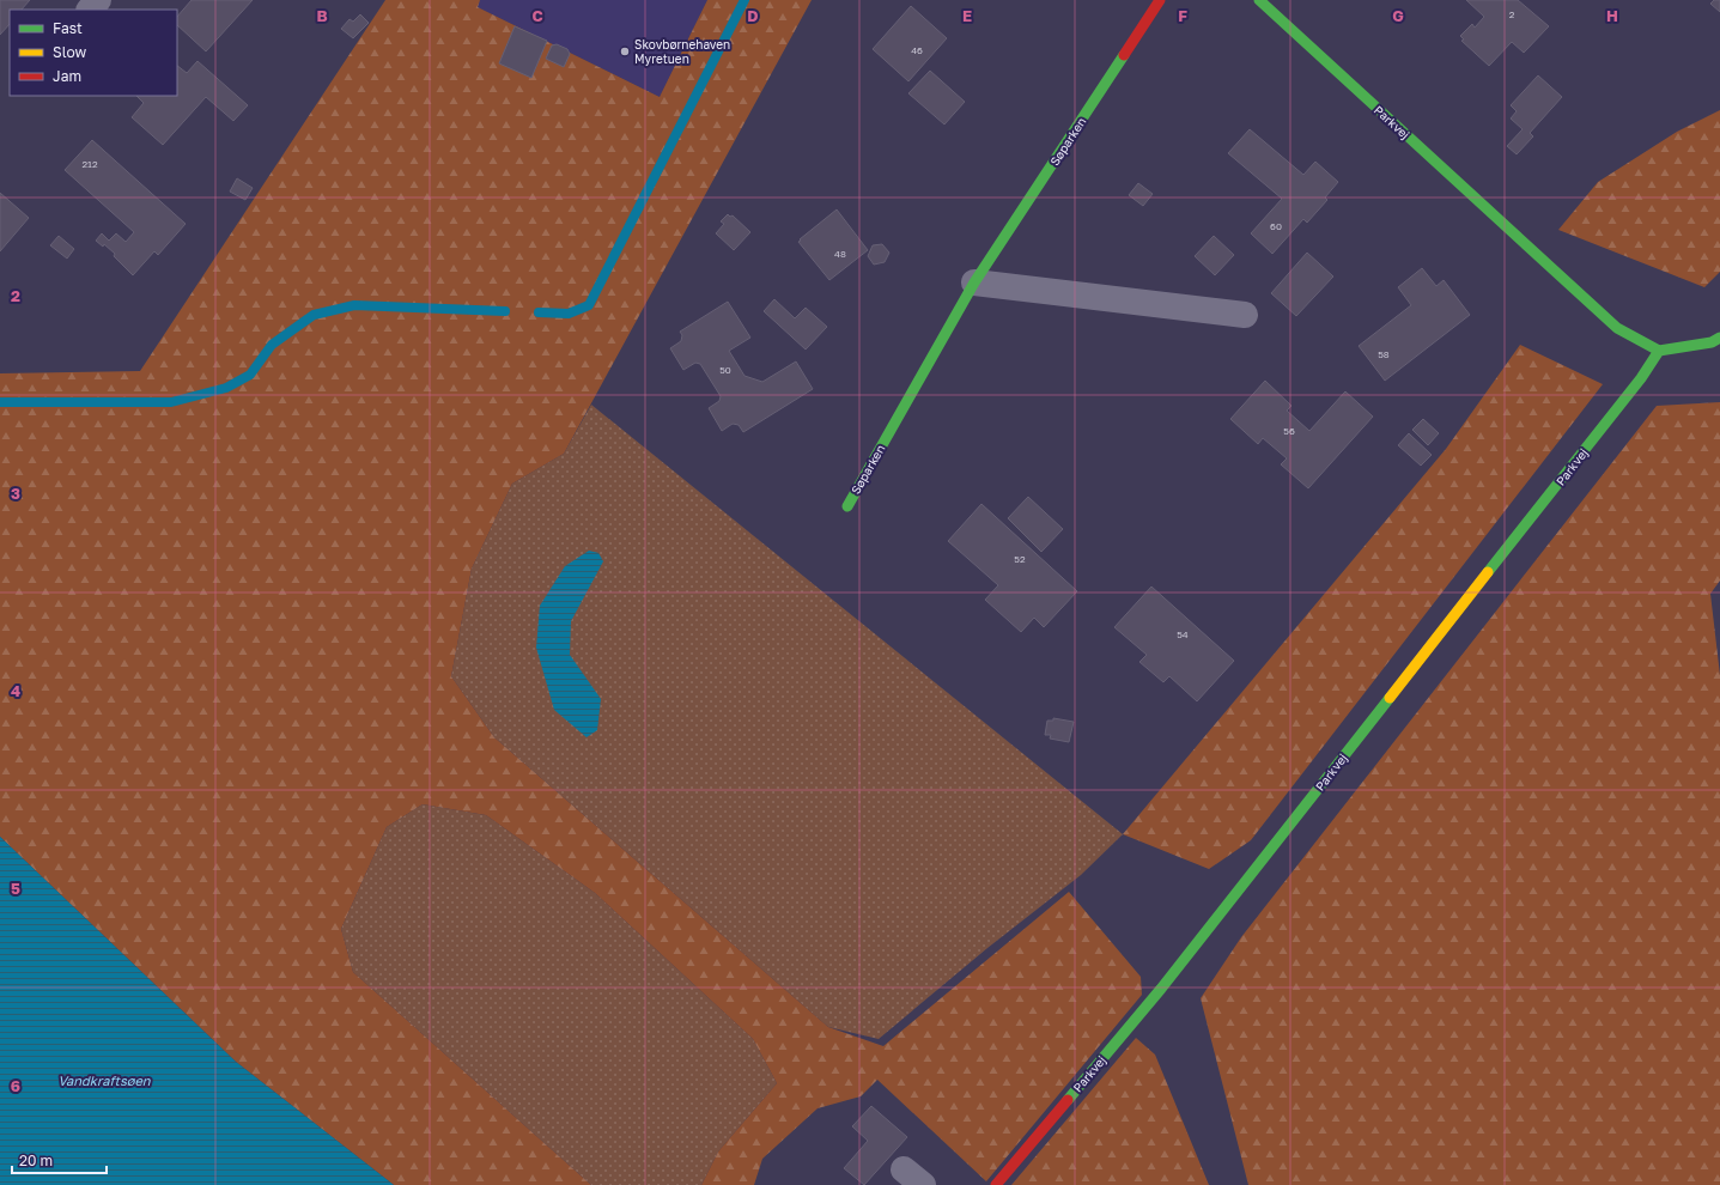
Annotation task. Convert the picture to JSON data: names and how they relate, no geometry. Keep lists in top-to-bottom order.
{
  "streets": {
    "street": ["Parkvej", "Søparken"]
  },
  "water": ["Vandkraftsøen"],
  "places": ["Skovbørnehaven Myretuen"],
  "house_numbers": [
    "2",
    "46",
    "212",
    "60",
    "48",
    "58",
    "50",
    "56",
    "52",
    "54"
  ],
  "legend": ["Fast", "Slow", "Jam"],
  "scale_bar": "20 m",
  "grid": {
    "columns": [
      "B",
      "C",
      "D",
      "E",
      "F",
      "G",
      "H"
    ],
    "rows": [
      "2",
      "3",
      "4",
      "5",
      "6"
    ]
  }
}
